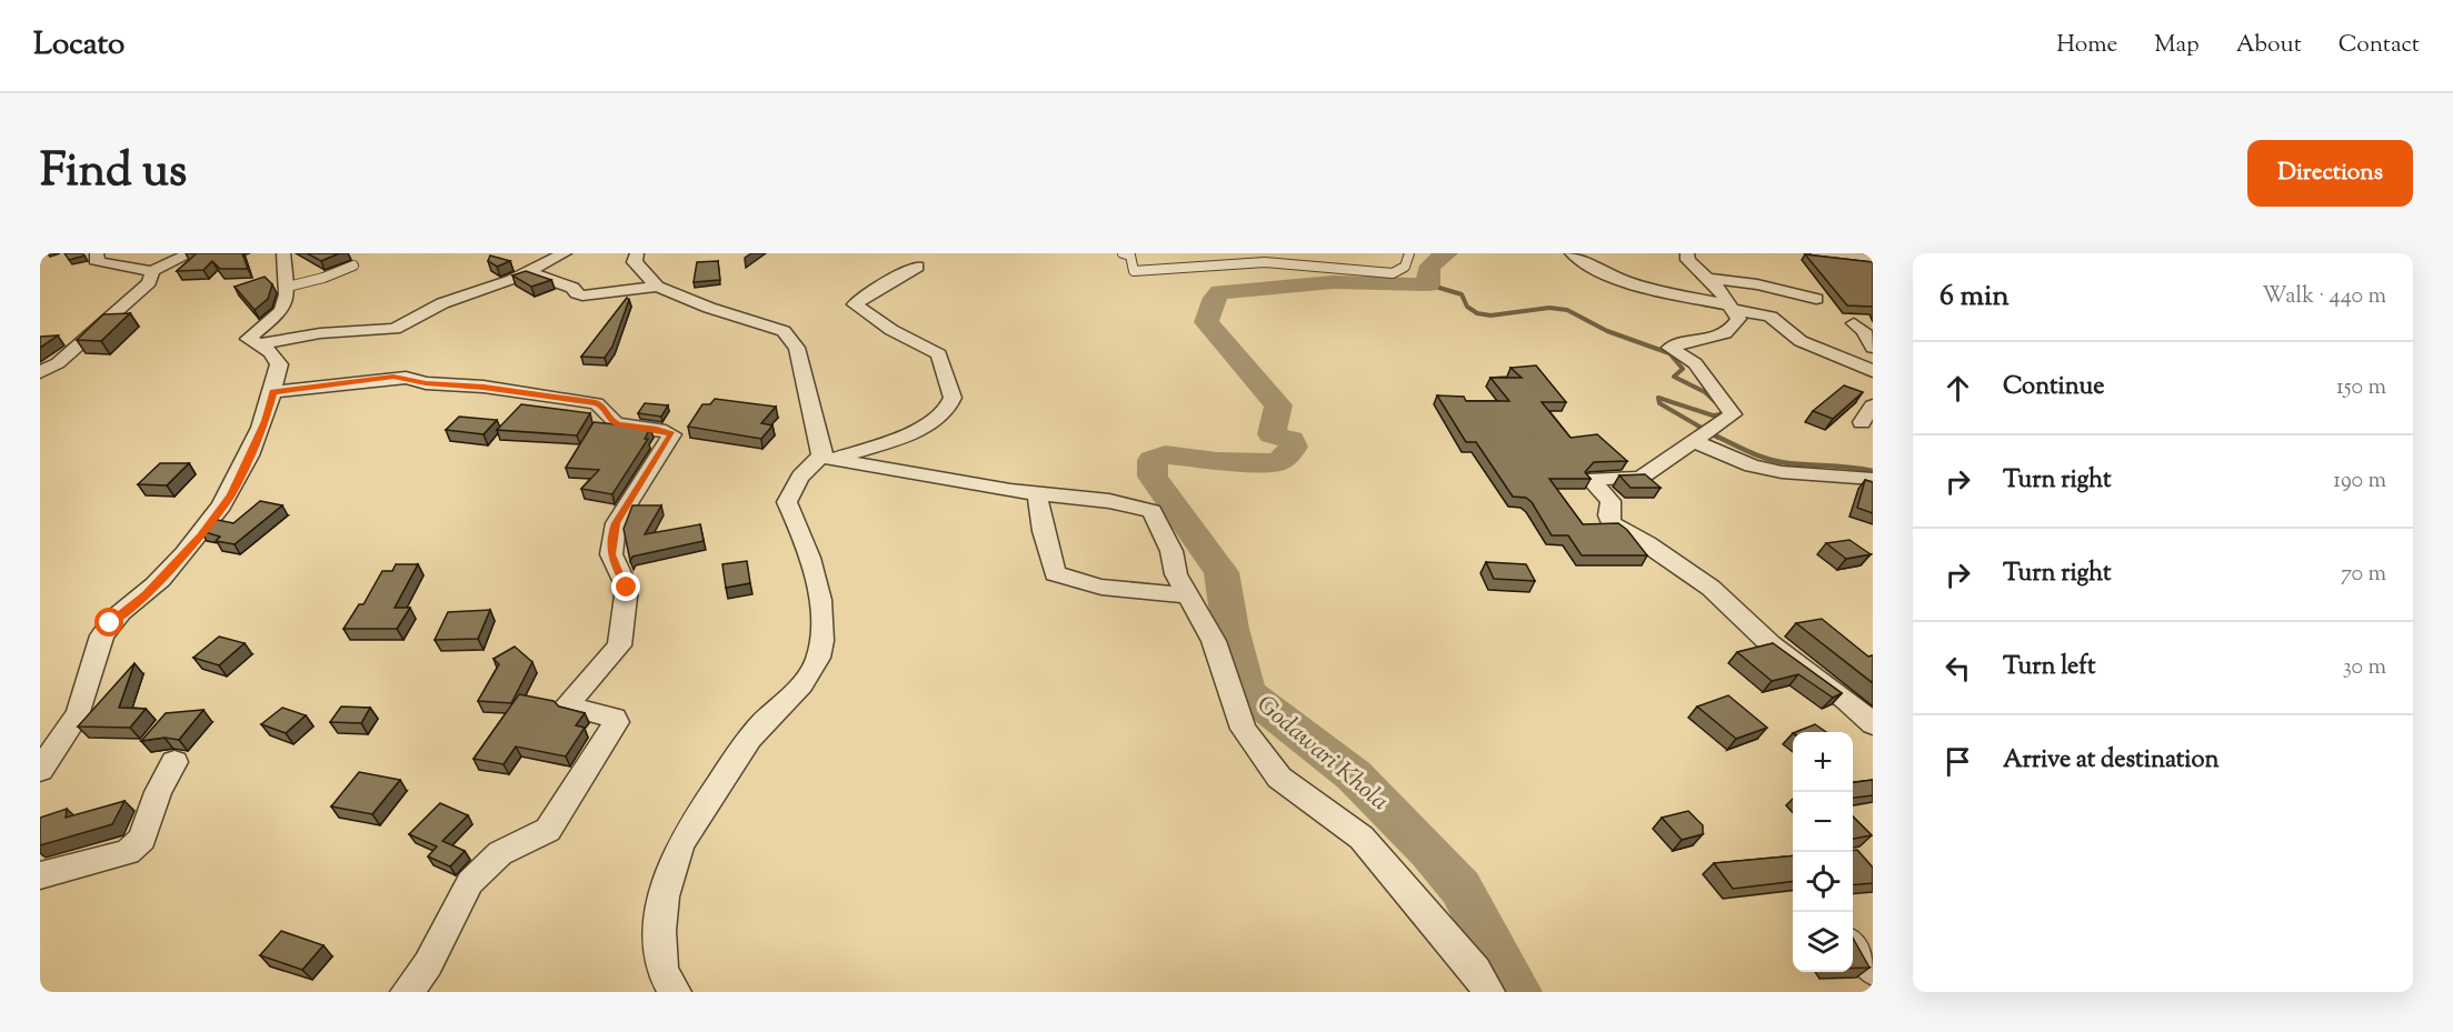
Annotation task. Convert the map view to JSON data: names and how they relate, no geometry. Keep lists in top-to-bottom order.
{
  "water": ["Godawari Khola"],
  "page": {
    "header": "Locato",
    "nav": [
      "Home",
      "Map",
      "About",
      "Contact"
    ],
    "title": "Find us",
    "buttons": "Directions",
    "heading": ["6 min", "Walk · 440 m"],
    "list": [
      ["Continue", "150 m"],
      ["Turn right", "190 m"],
      ["Turn right", "70 m"],
      ["Turn left", "30 m"],
      "Arrive at destination"
    ],
    "map_buttons": ["+", "−"]
  }
}
